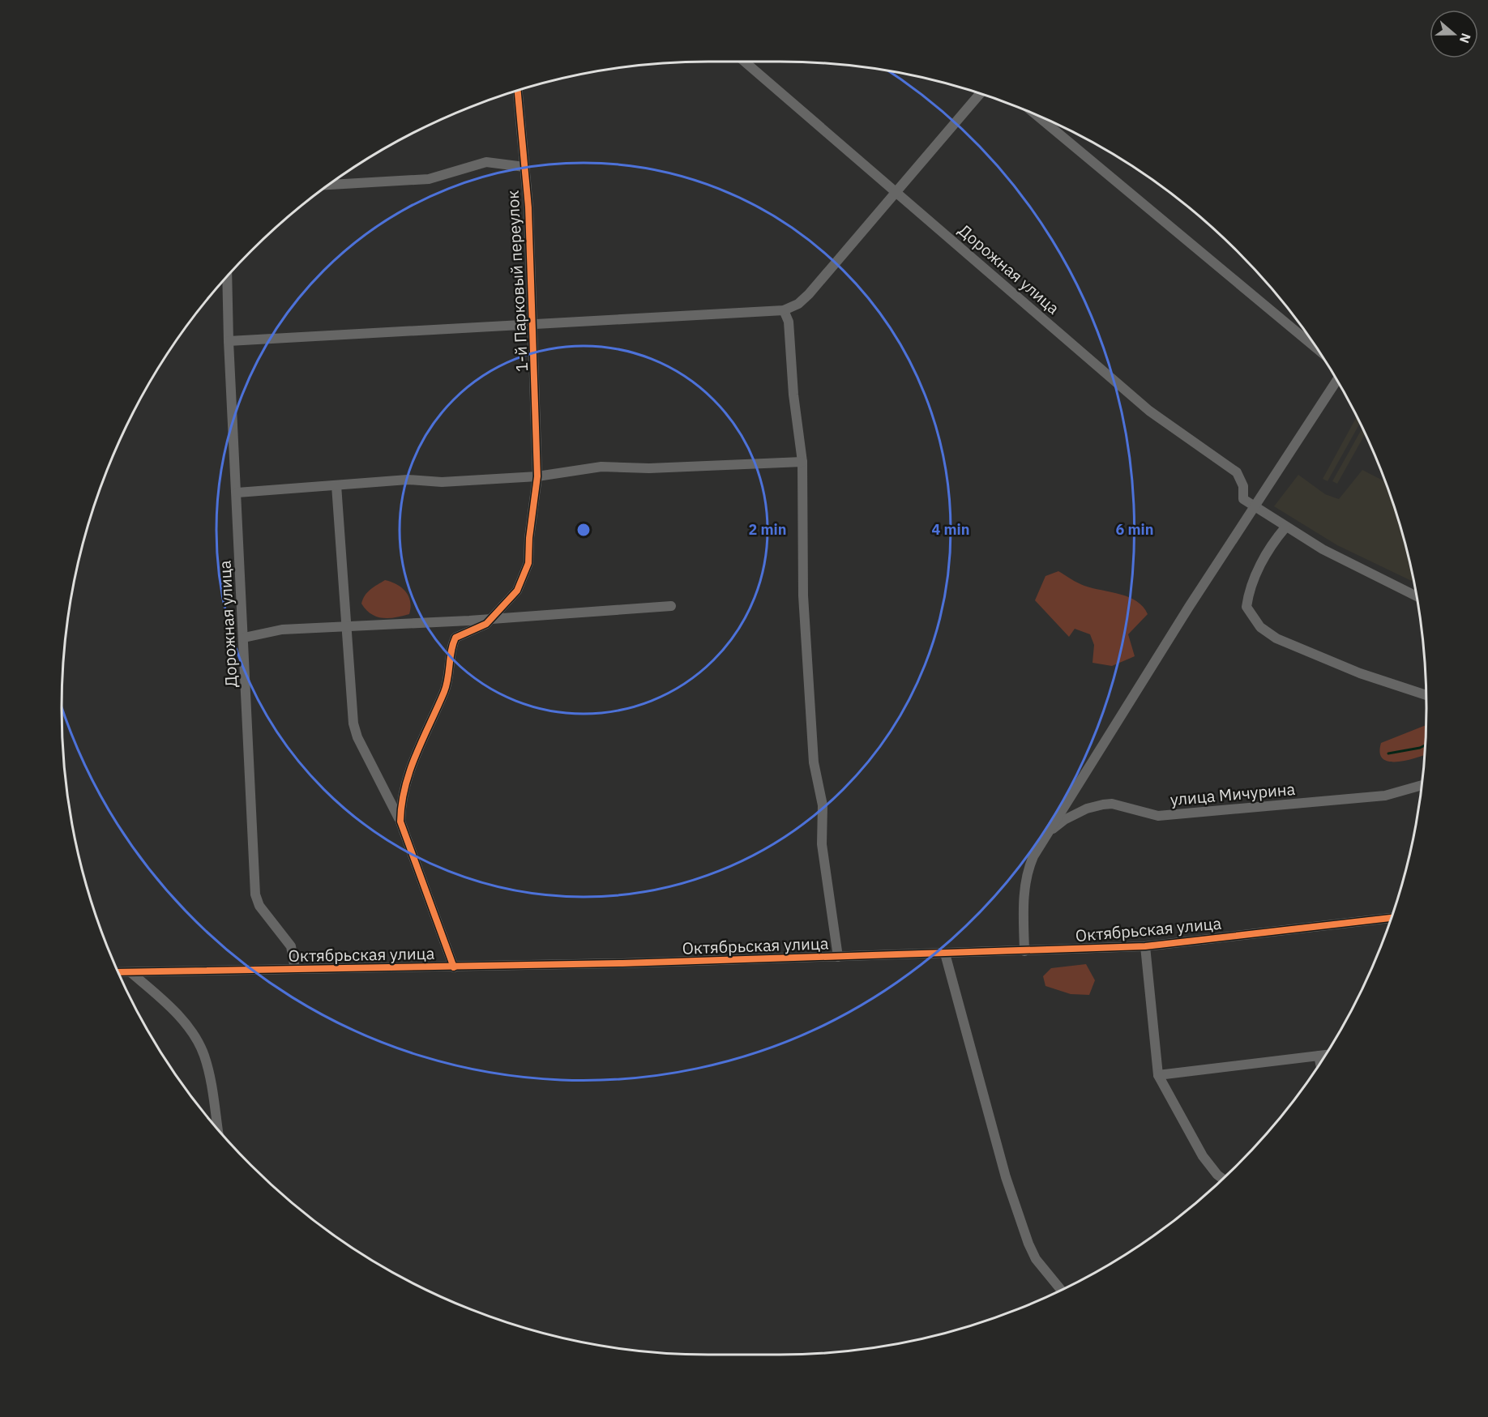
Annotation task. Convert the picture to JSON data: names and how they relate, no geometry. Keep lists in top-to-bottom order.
{
  "streets": {
    "street": [
      "Дорожная улица",
      "1-й Парковый переулок",
      "улица Мичурина",
      "Октябрьская улица"
    ]
  },
  "crossings": [
    ["Дорожная улица", "Октябрьская улица"]
  ],
  "north": "right",
  "rings": ["2 min", "4 min", "6 min"]
}
